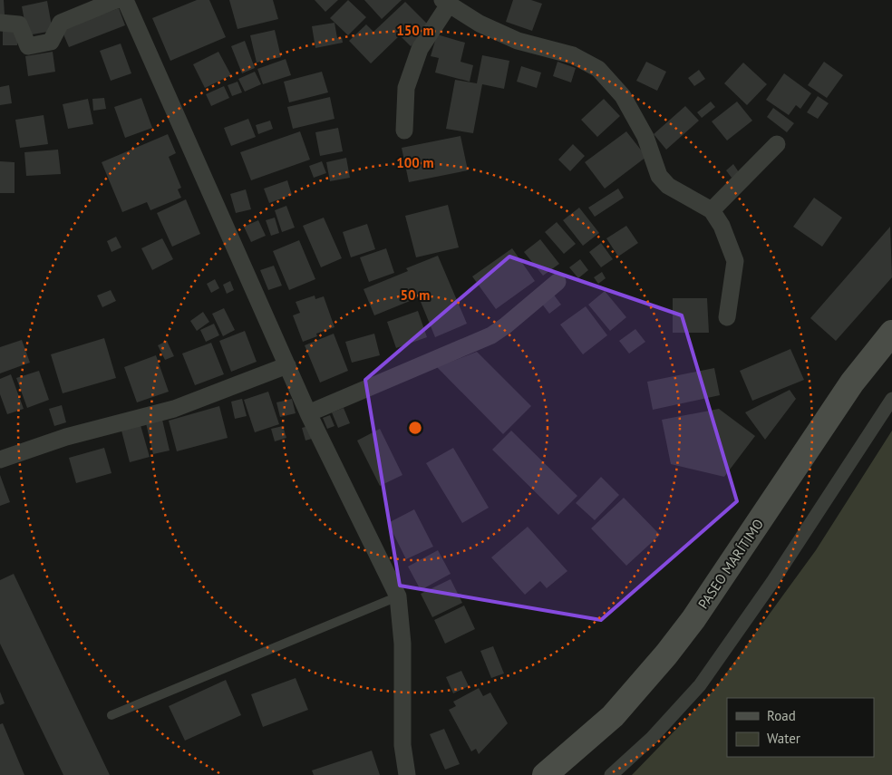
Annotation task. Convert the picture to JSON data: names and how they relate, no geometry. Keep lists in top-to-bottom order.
{
  "streets": {
    "main road": ["PASEO MARÍTIMO"]
  },
  "legend": ["Road", "Water"],
  "rings": ["150 m", "100 m", "50 m"]
}
